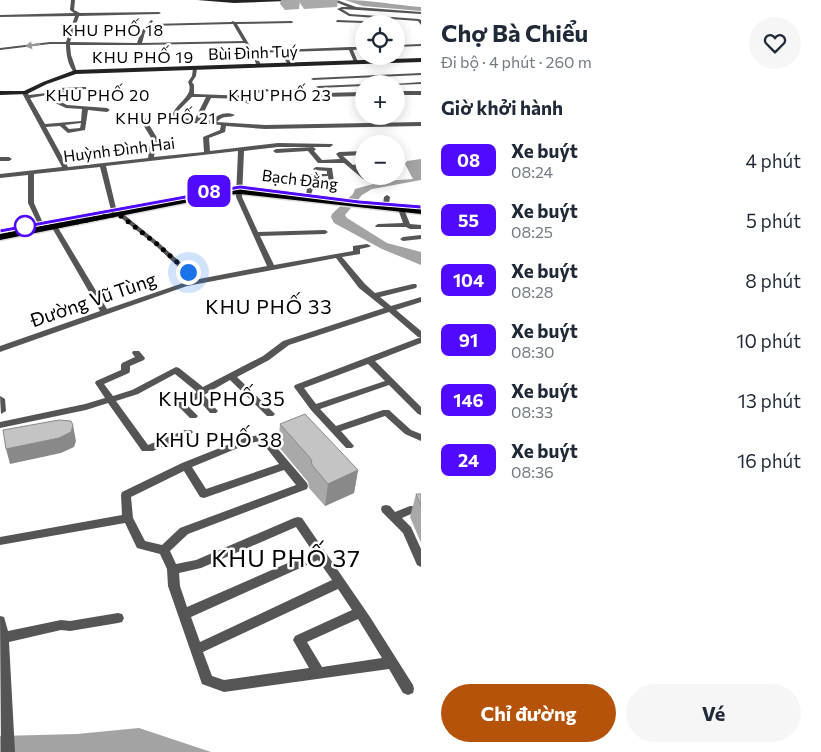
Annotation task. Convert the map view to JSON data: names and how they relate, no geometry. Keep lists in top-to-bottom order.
{
  "streets": {
    "main road": ["Bạch Đằng"],
    "street": ["Bùi Đình Tuý", "Huỳnh Đình Hai", "Đường Vũ Tùng"]
  },
  "districts": [
    "KHU PHỐ 18",
    "KHU PHỐ 19",
    "KHU PHỐ 20",
    "KHU PHỐ 23",
    "KHU PHỐ 21",
    "KHU PHỐ 33",
    "KHU PHỐ 35",
    "KHU PHỐ 38",
    "KHU PHỐ 37"
  ],
  "lines": ["bus line 08"],
  "page": {
    "on_map": "08",
    "heading": [
      ["Chợ Bà Chiểu", "Đi bộ · 4 phút · 260 m"],
      "Giờ khởi hành"
    ],
    "map_buttons": ["+", "−"],
    "list": [
      {
        "mark": "08",
        "name": "Xe buýt",
        "note": "08:24",
        "value": "4 phút"
      },
      {
        "mark": "55",
        "name": "Xe buýt",
        "note": "08:25",
        "value": "5 phút"
      },
      {
        "mark": "104",
        "name": "Xe buýt",
        "note": "08:28",
        "value": "8 phút"
      },
      {
        "mark": "91",
        "name": "Xe buýt",
        "note": "08:30",
        "value": "10 phút"
      },
      {
        "mark": "146",
        "name": "Xe buýt",
        "note": "08:33",
        "value": "13 phút"
      },
      {
        "mark": "24",
        "name": "Xe buýt",
        "note": "08:36",
        "value": "16 phút"
      }
    ],
    "buttons": ["Chỉ đường", "Vé"]
  }
}
